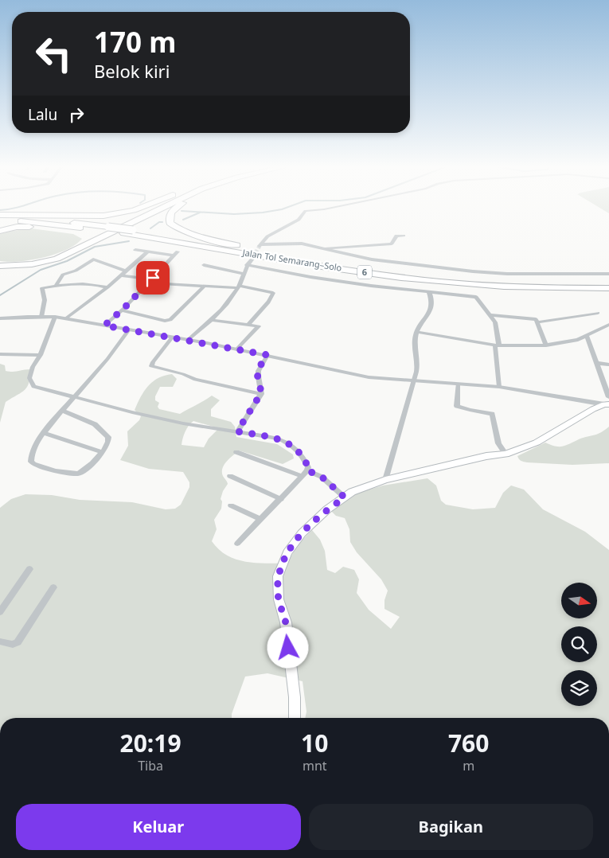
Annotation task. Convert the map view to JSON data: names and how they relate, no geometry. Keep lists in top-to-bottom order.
{
  "streets": {
    "highway": ["Jalan Tol Semarang–Solo", "6"]
  },
  "north": "right",
  "page": {
    "turn": ["170 m", "Belok kiri"],
    "then": "Lalu",
    "eta": [
      "20:19",
      "Tiba",
      "10",
      "mnt",
      "760",
      "m"
    ],
    "buttons": ["Keluar", "Bagikan"]
  }
}
